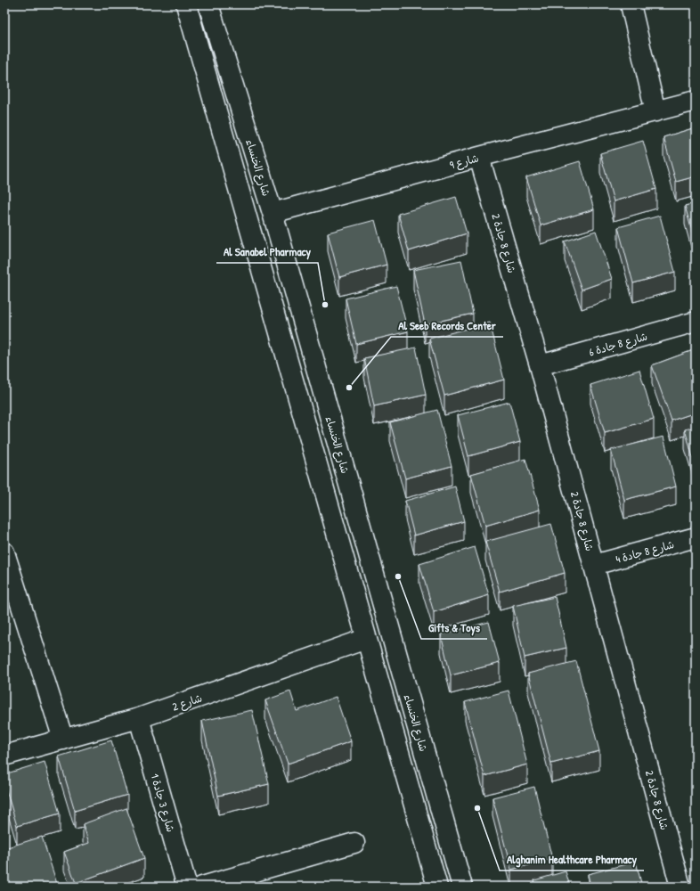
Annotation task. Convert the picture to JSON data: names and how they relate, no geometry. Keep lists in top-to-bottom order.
{
  "streets": {
    "street": [
      "شارع 9",
      "شارع الخنساء",
      "شارع 8 جادة 2",
      "شارع 8 جادة 6",
      "شارع 8 جادة 4",
      "شارع 2",
      "شارع 3 جادة 1"
    ]
  },
  "crossings": [
    ["شارع 9", "شارع الخنساء"],
    ["شارع 9", "شارع 8 جادة 2"],
    ["شارع 8 جادة 2", "شارع 8 جادة 6"],
    ["شارع 8 جادة 2", "شارع 8 جادة 4"],
    ["شارع 2", "شارع 3 جادة 1"]
  ],
  "places": [
    "Al Sanabel Pharmacy",
    "Al Seeb Records Center",
    "Gifts & Toys",
    "Alghanim Healthcare Pharmacy"
  ]
}
